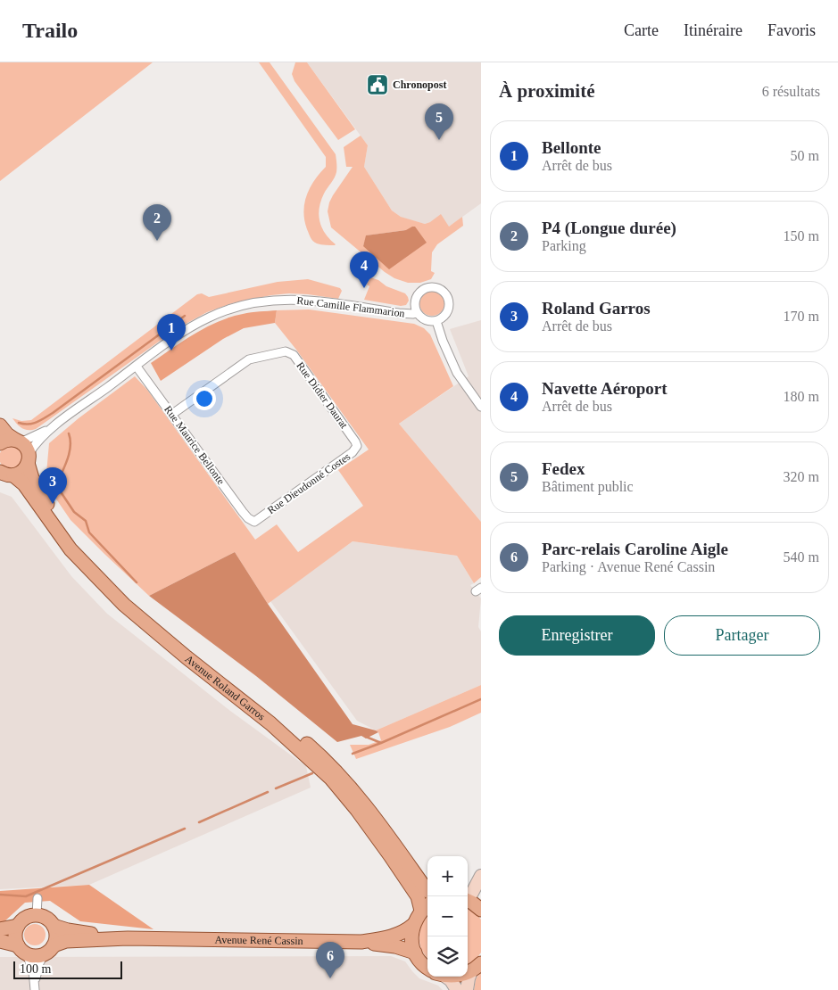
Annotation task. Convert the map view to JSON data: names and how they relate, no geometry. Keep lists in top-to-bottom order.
{
  "streets": {
    "main road": ["Avenue Roland Garros", "Avenue René Cassin"],
    "street": [
      "Rue Camille Flammarion",
      "Rue Didier Daurat",
      "Rue Maurice Bellonte",
      "Rue Dieudonné Costes"
    ]
  },
  "crossings": [
    ["Rue Camille Flammarion", "Rue Maurice Bellonte"],
    ["Rue Camille Flammarion", "Avenue Roland Garros"],
    ["Rue Didier Daurat", "Rue Maurice Bellonte"],
    ["Rue Didier Daurat", "Rue Dieudonné Costes"],
    ["Rue Maurice Bellonte", "Rue Dieudonné Costes"]
  ],
  "places": {
    "public building": ["Chronopost"]
  },
  "scale_bar": "100 m",
  "page": {
    "header": "Trailo",
    "nav": ["Carte", "Itinéraire", "Favoris"],
    "heading": ["À proximité", "6 résultats"],
    "pins": [
      "5",
      "2",
      "4",
      "1",
      "3",
      "6"
    ],
    "list": [
      {
        "mark": "1",
        "name": "Bellonte",
        "note": "Arrêt de bus",
        "value": "50 m"
      },
      {
        "mark": "2",
        "name": "P4 (Longue durée)",
        "note": "Parking",
        "value": "150 m"
      },
      {
        "mark": "3",
        "name": "Roland Garros",
        "note": "Arrêt de bus",
        "value": "170 m"
      },
      {
        "mark": "4",
        "name": "Navette Aéroport",
        "note": "Arrêt de bus",
        "value": "180 m"
      },
      {
        "mark": "5",
        "name": "Fedex",
        "note": "Bâtiment public",
        "value": "320 m"
      },
      {
        "mark": "6",
        "name": "Parc-relais Caroline Aigle",
        "note": "Parking · Avenue René Cassin",
        "value": "540 m"
      }
    ],
    "buttons": ["Enregistrer", "Partager"],
    "map_buttons": ["+", "−"],
    "scale": "100 m"
  }
}
